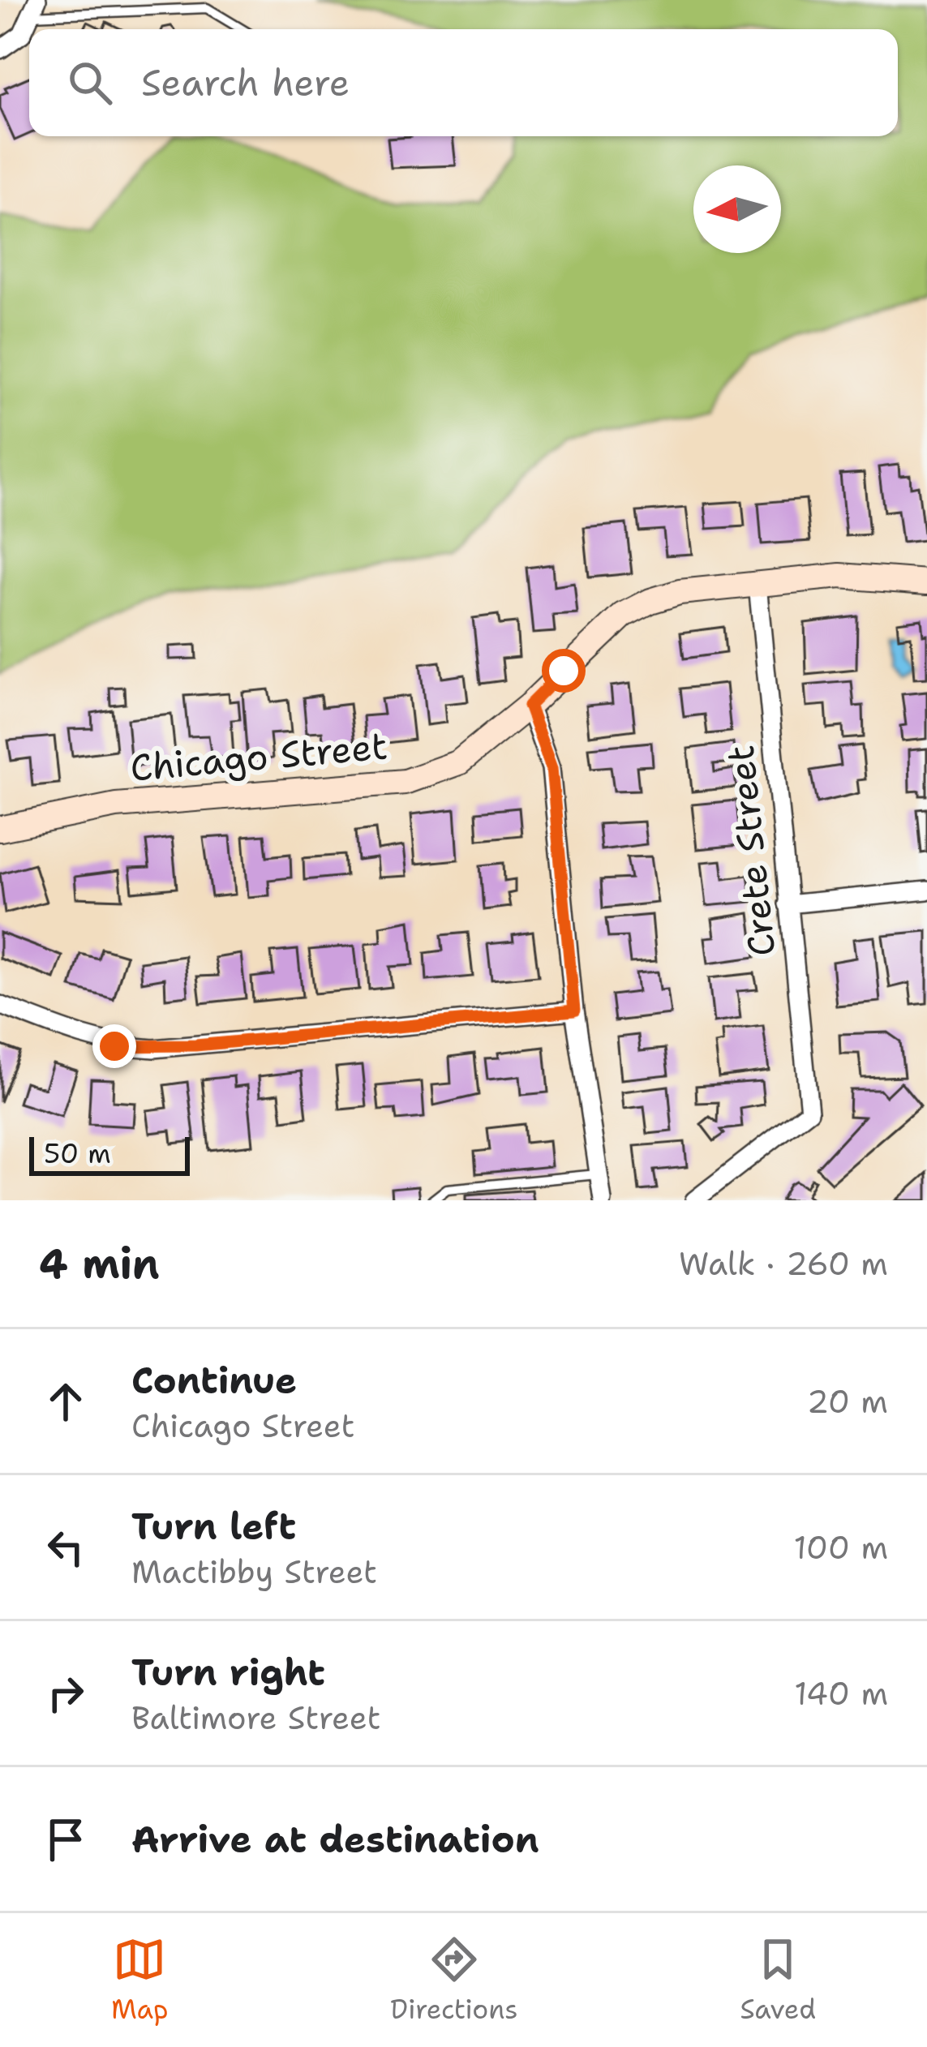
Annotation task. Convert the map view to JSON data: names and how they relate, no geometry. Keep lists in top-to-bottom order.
{
  "streets": {
    "street": ["Chicago Street", "Crete Street"]
  },
  "crossings": [
    ["Chicago Street", "Crete Street"]
  ],
  "scale_bar": "50 m",
  "north": "left",
  "page": {
    "search": "Search here",
    "scale": "50 m",
    "heading": ["4 min", "Walk · 260 m"],
    "list": [
      ["Continue", "Chicago Street", "20 m"],
      ["Turn left", "Mactibby Street", "100 m"],
      ["Turn right", "Baltimore Street", "140 m"],
      "Arrive at destination"
    ],
    "nav": ["Map", "Directions", "Saved"]
  }
}
